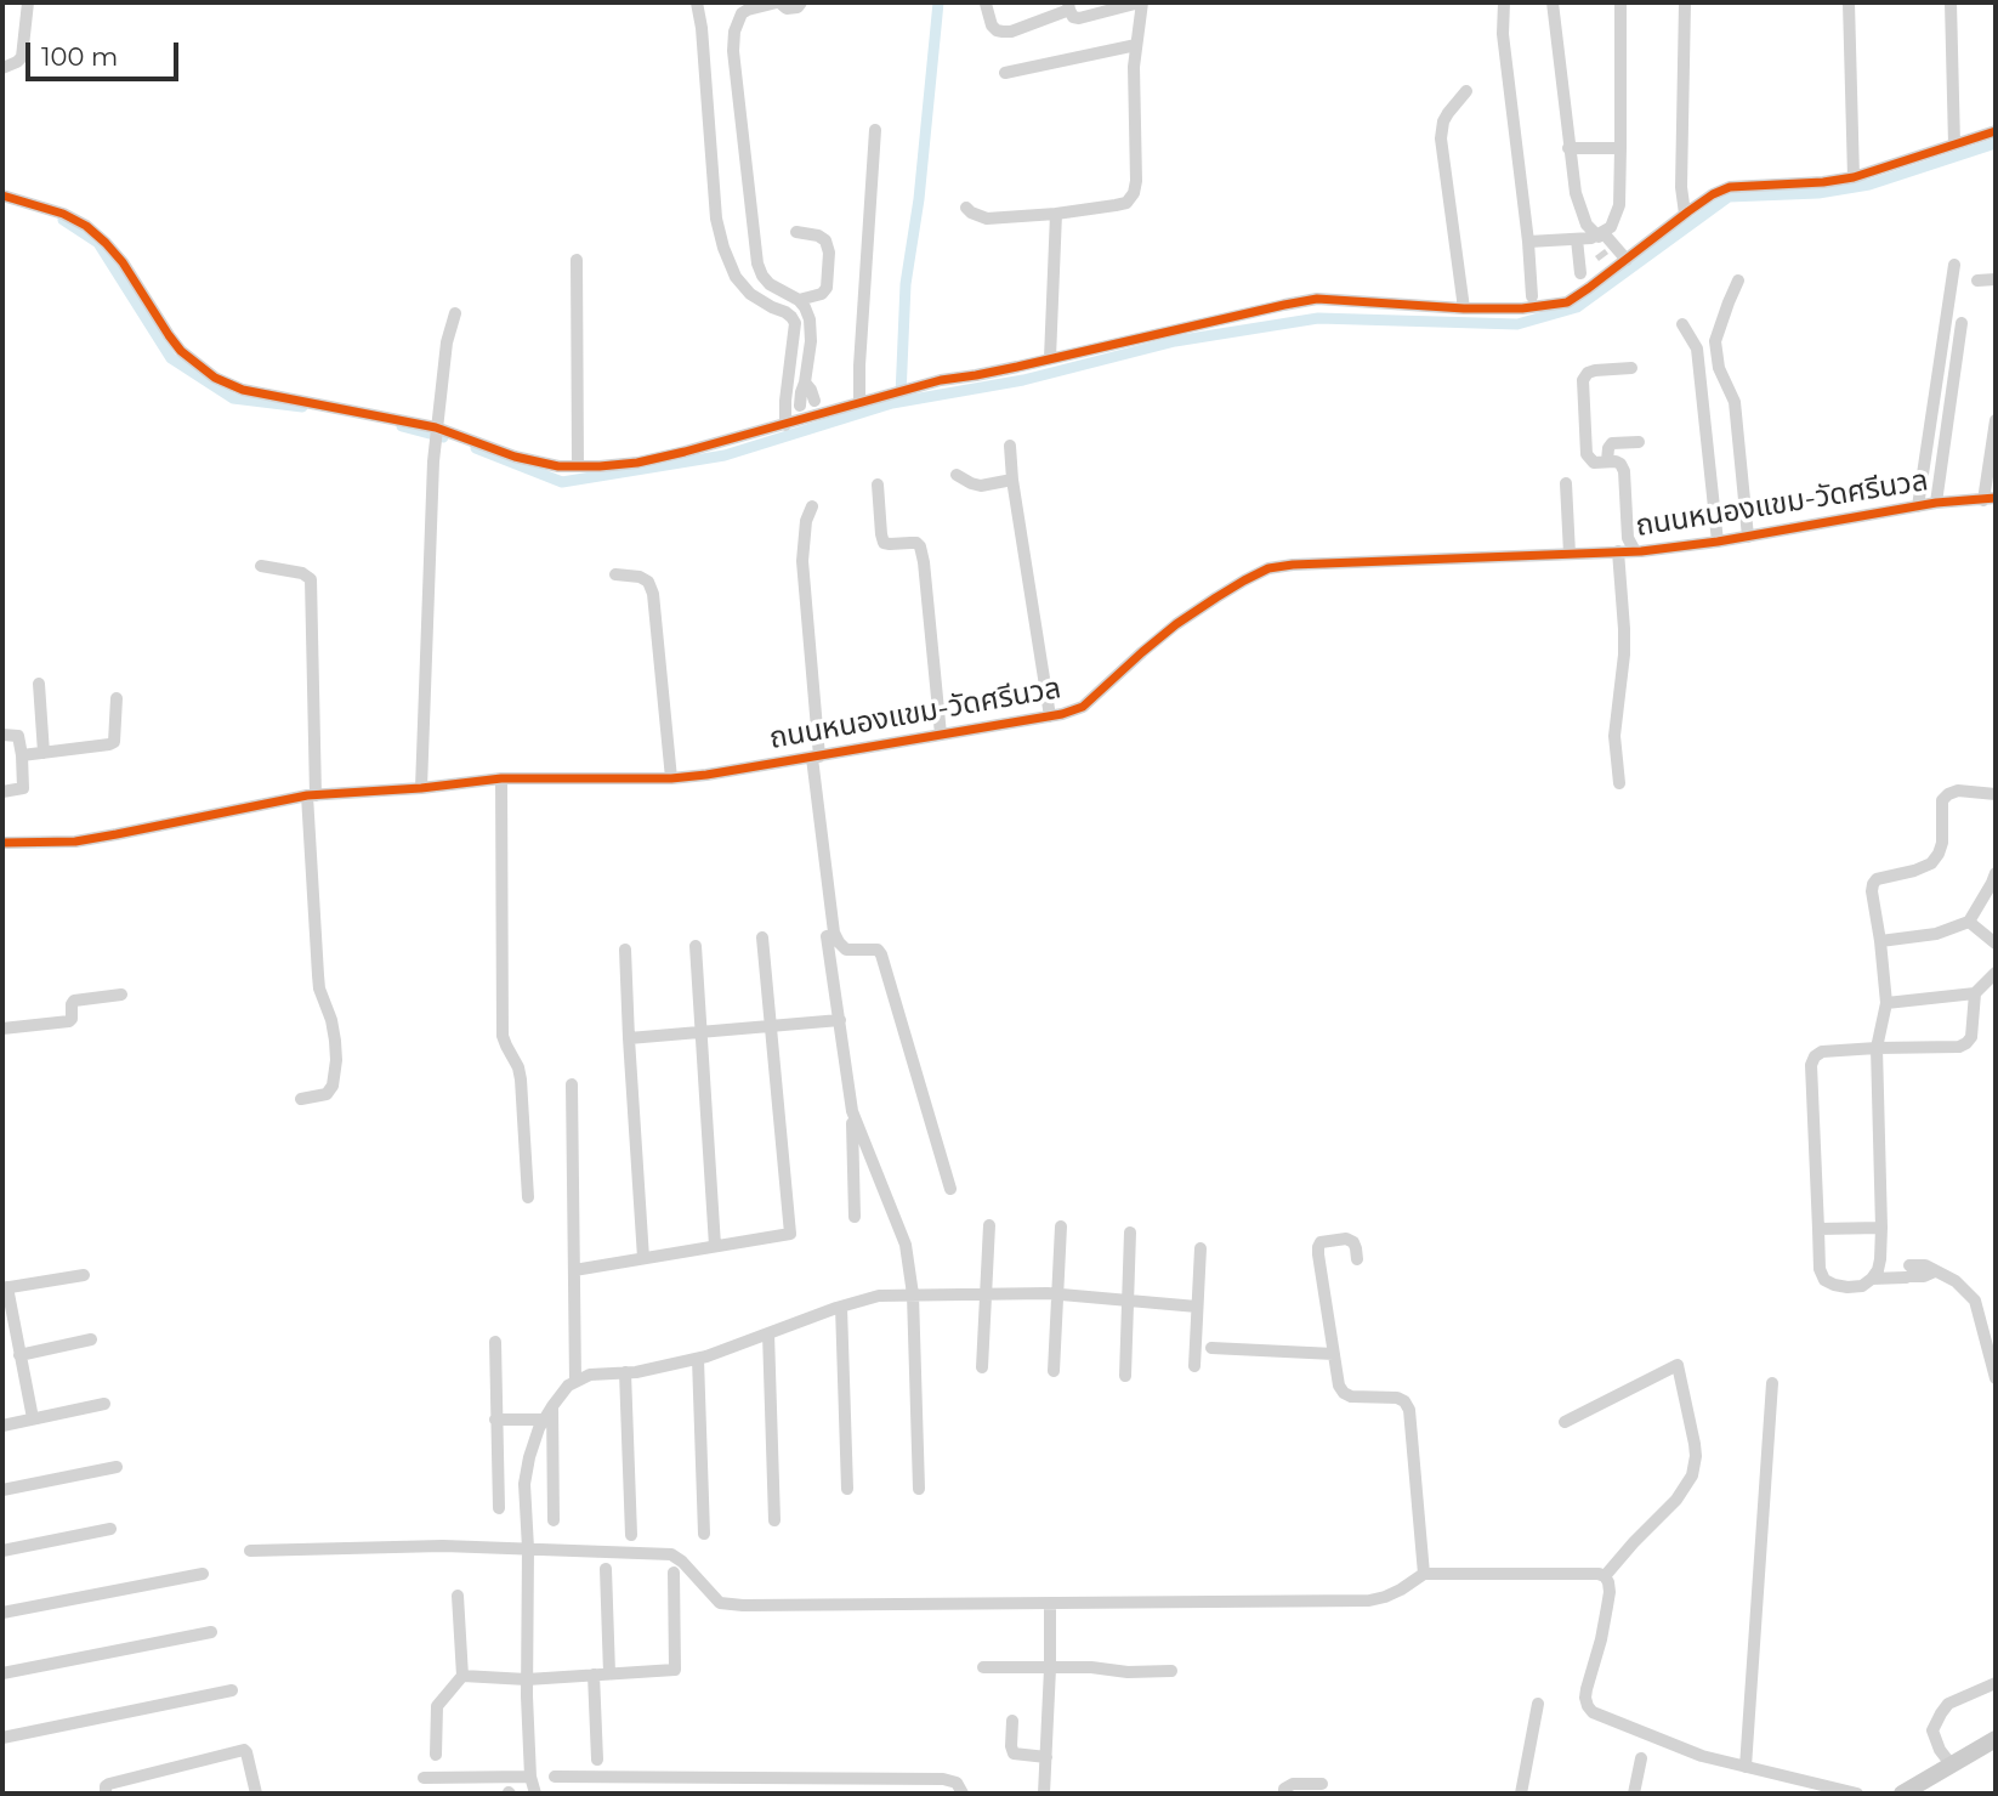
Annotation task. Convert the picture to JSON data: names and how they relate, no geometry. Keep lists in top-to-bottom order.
{
  "streets": {
    "street": ["ถนนหนองแขม-วัดศรีนวล"]
  },
  "scale_bar": "100 m"
}
